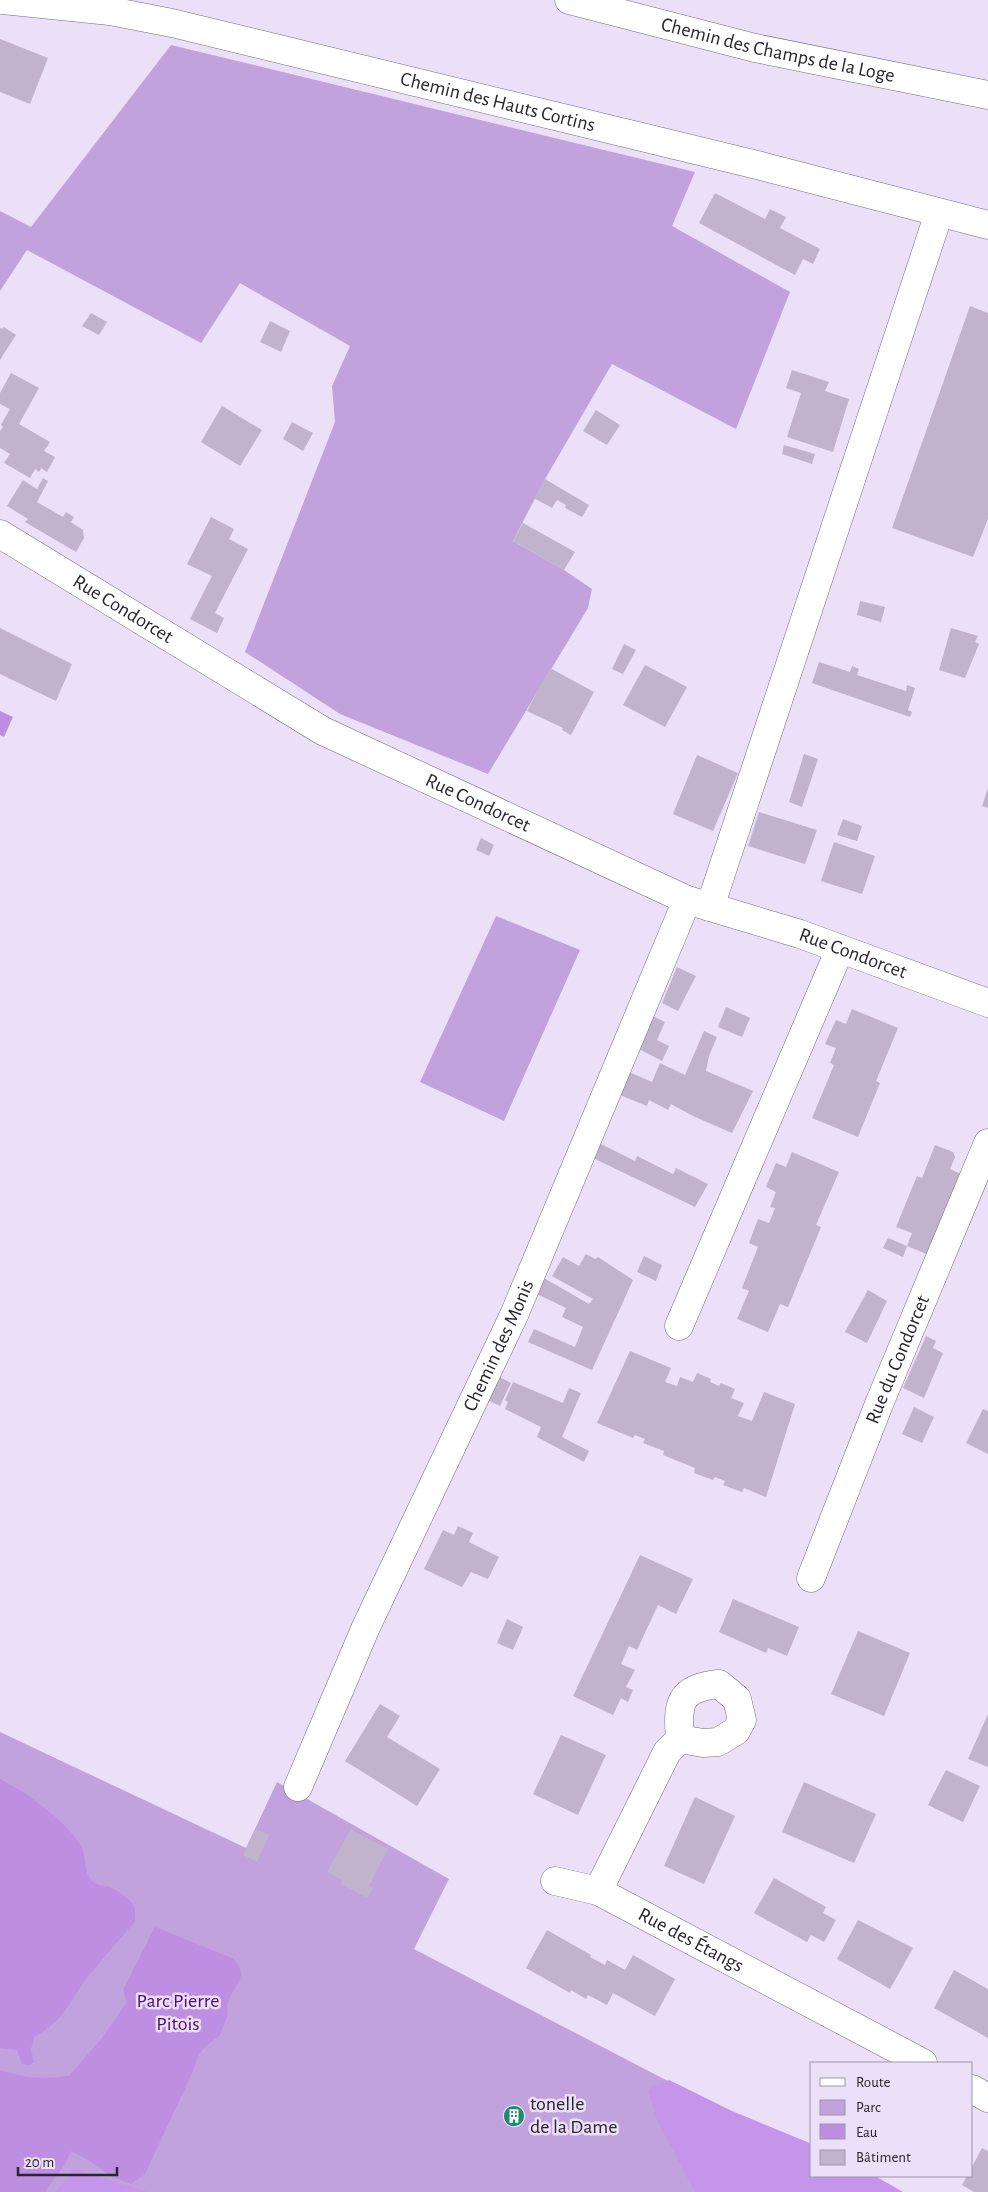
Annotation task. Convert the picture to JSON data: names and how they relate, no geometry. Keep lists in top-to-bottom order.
{
  "streets": {
    "street": [
      "Chemin des Champs de la Loge",
      "Chemin des Hauts Cortins",
      "Rue Condorcet",
      "Chemin des Monis",
      "Rue du Condorcet",
      "Rue des Étangs"
    ]
  },
  "crossings": [
    ["Chemin des Hauts Cortins", "Chemin des Monis"],
    ["Rue Condorcet", "Chemin des Monis"]
  ],
  "parks": ["Parc Pierre Pitois"],
  "places": {
    "building": ["tonelle de la Dame"]
  },
  "legend": [
    "Route",
    "Parc",
    "Eau",
    "Bâtiment"
  ],
  "scale_bar": "20 m"
}
